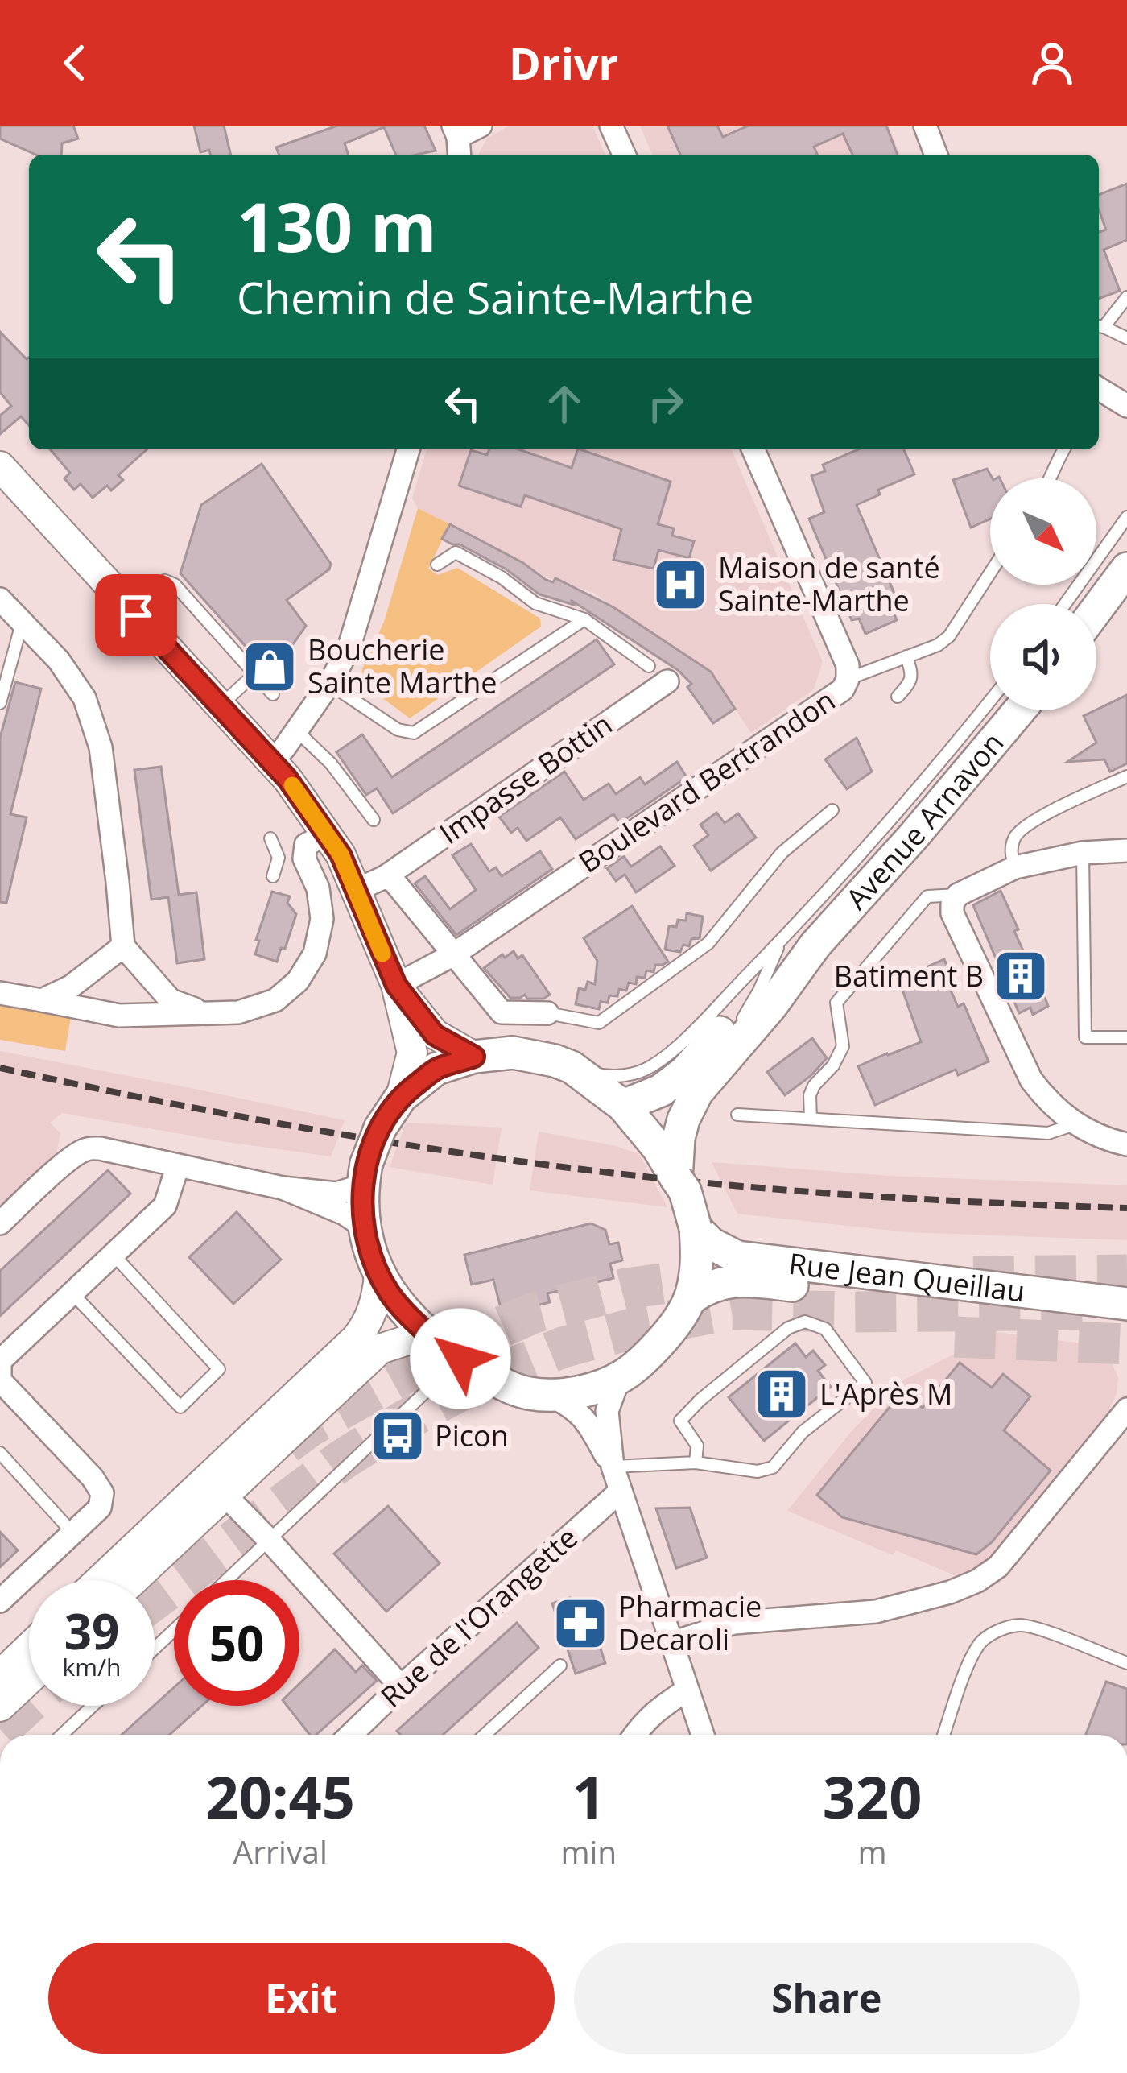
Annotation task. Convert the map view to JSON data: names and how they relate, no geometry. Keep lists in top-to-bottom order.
{
  "streets": {
    "main road": ["Avenue Arnavon", "Rue Jean Queillau"],
    "street": ["Impasse Bottin", "Boulevard Bertrandon", "Rue de l'Orangette"]
  },
  "crossings": [
    ["Avenue Arnavon", "Rue Jean Queillau"]
  ],
  "places": {
    "hospital": ["Maison de santé Sainte-Marthe"],
    "shop": ["Boucherie Sainte Marthe"],
    "building": ["Batiment B", "L'Après M"],
    "bus stop": ["Picon"],
    "pharmacy": ["Pharmacie Decaroli"]
  },
  "north": "bottom right",
  "page": {
    "header": "Drivr",
    "turn": ["130 m", "Chemin de Sainte-Marthe"],
    "speed": "39 km/h",
    "limit": "50",
    "eta": [
      "20:45",
      "Arrival",
      "1",
      "min",
      "320",
      "m"
    ],
    "buttons": ["Exit", "Share"]
  }
}
